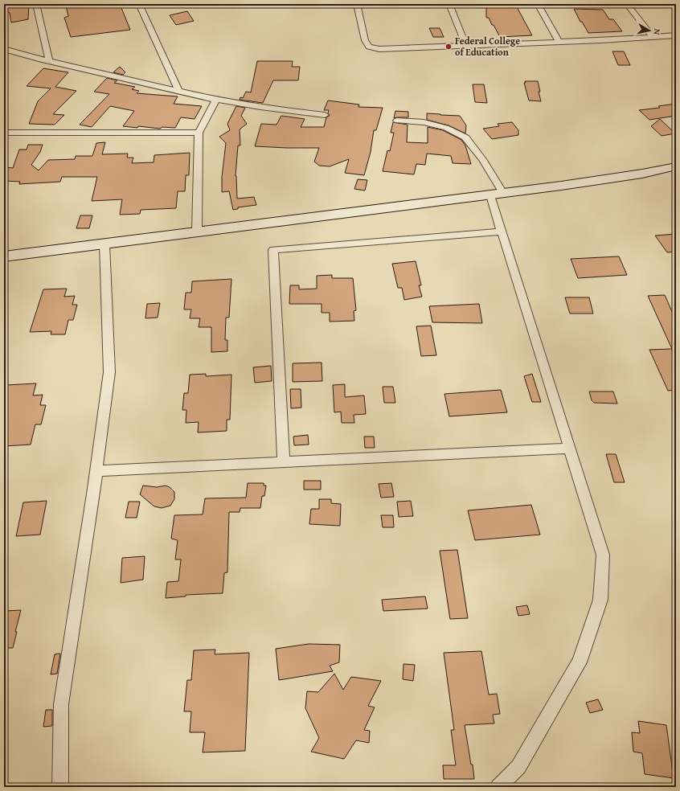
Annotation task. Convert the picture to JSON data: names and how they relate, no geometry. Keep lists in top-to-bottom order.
{
  "places": ["Federal College of Education"],
  "north": "right"
}
